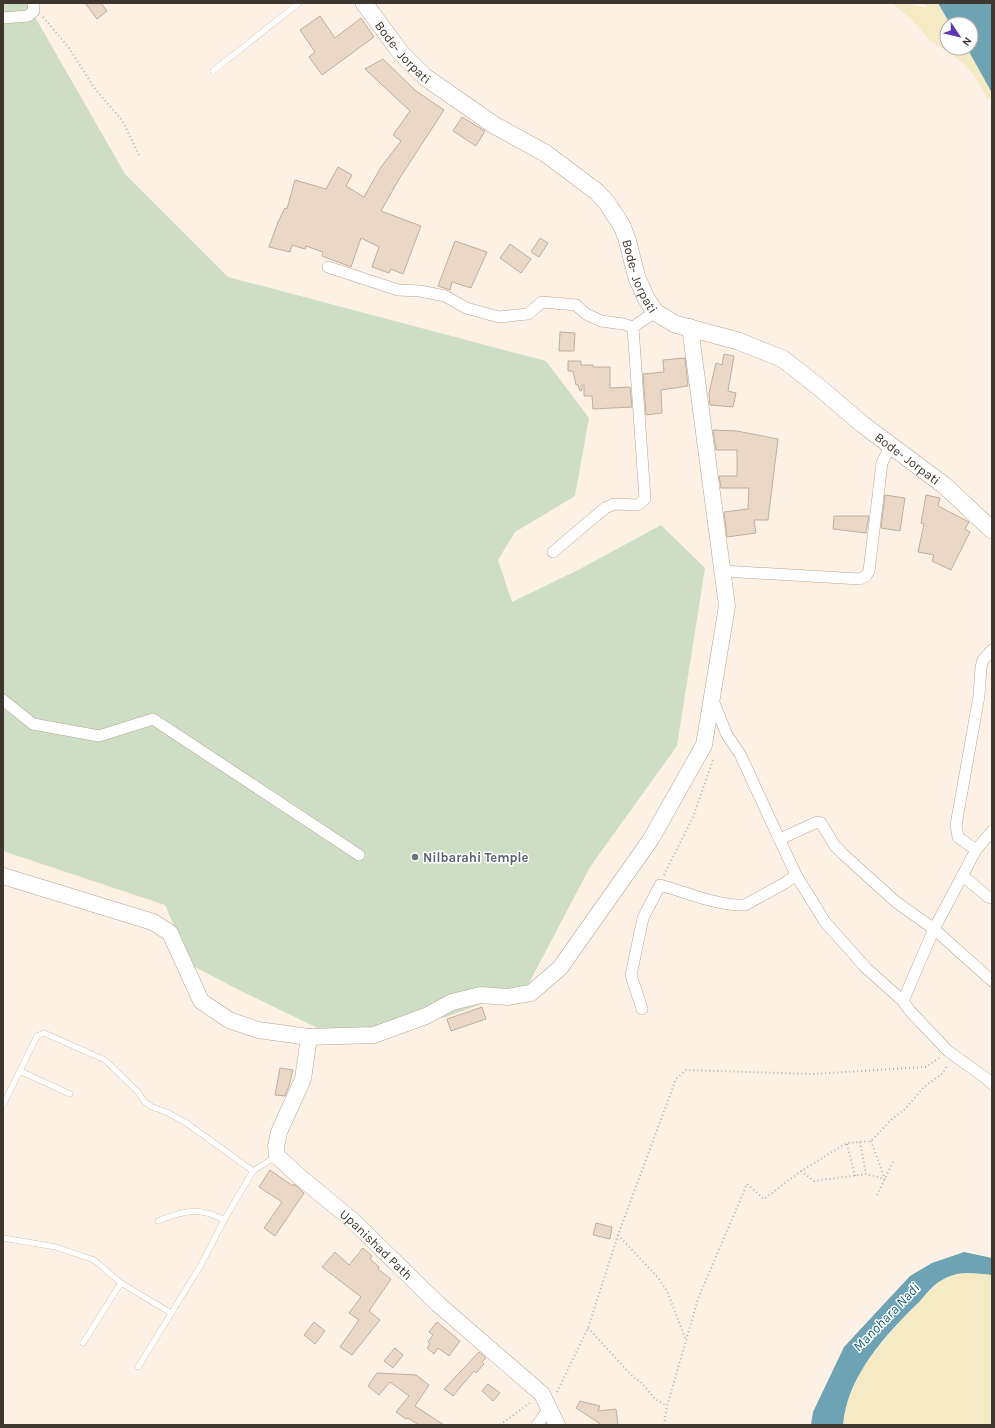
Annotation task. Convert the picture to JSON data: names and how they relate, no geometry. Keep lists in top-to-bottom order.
{
  "streets": {
    "main road": ["Bode- Jorpati", "Upanishad Path"]
  },
  "water": ["Manohara Nadi"],
  "places": ["Nilbarahi Temple"],
  "north": "bottom right"
}
